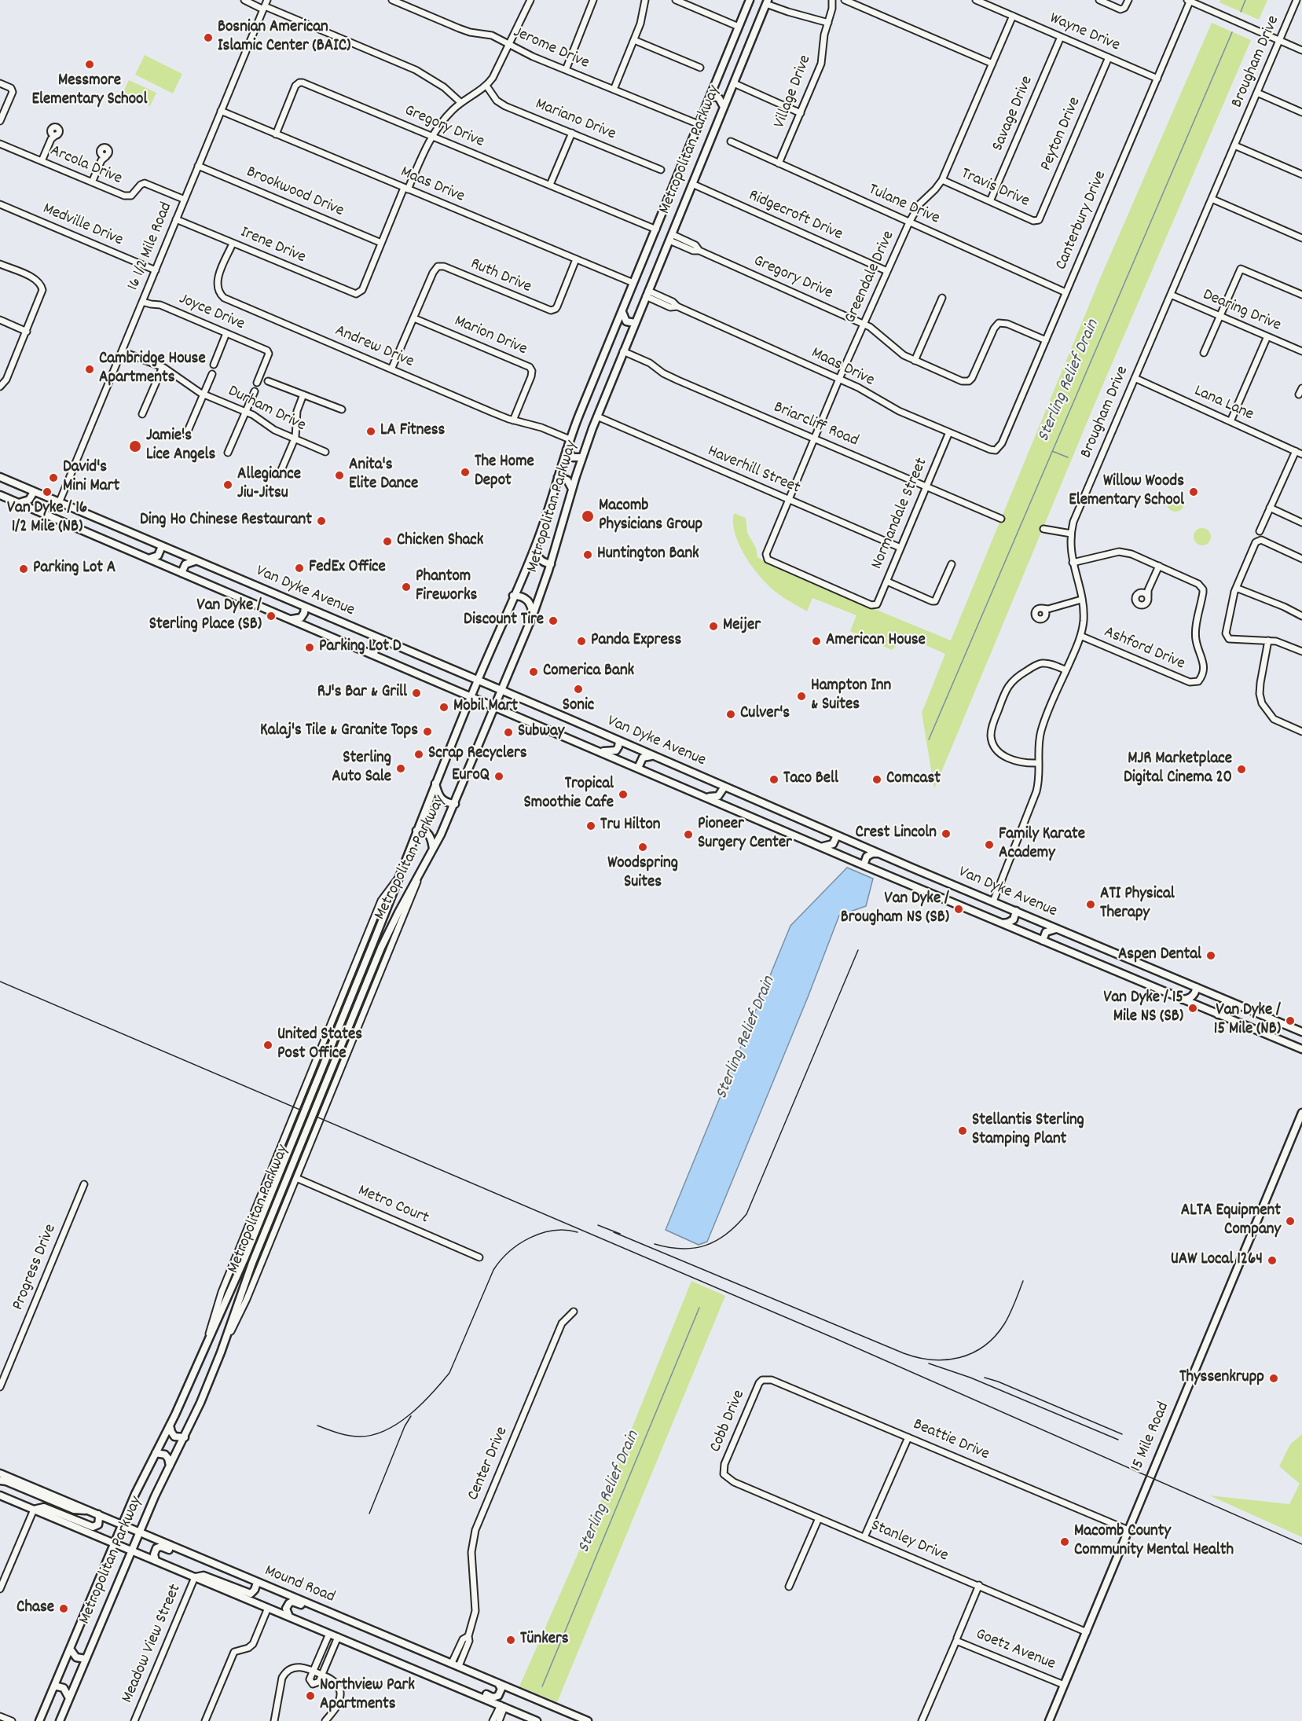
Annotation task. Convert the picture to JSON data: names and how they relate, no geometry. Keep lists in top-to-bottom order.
{
  "streets": {
    "main road": [
      "Metropolitan Parkway",
      "Van Dyke Avenue",
      "15 Mile Road",
      "Mound Road"
    ],
    "street": [
      "Wayne Drive",
      "Jerome Drive",
      "Brougham Drive",
      "Village Drive",
      "Savage Drive",
      "Mariano Drive",
      "Gregory Drive",
      "Peyton Drive",
      "Arcola Drive",
      "Maas Drive",
      "Travis Drive",
      "Brookwood Drive",
      "Tulane Drive",
      "Ridgecroft Drive",
      "Canterbury Drive",
      "Medville Drive",
      "Irene Drive",
      "16 1/2 Mile Road",
      "Ruth Drive",
      "Greendale Drive",
      "Dearing Drive",
      "Joyce Drive",
      "Marion Drive",
      "Andrew Drive",
      "Lana Lane",
      "Durham Drive",
      "Briarcliff Road",
      "Haverhill Street",
      "Normandale Street",
      "Ashford Drive",
      "Metro Court",
      "Progress Drive",
      "Cobb Drive",
      "Beattie Drive",
      "Center Drive",
      "Stanley Drive",
      "Meadow View Street",
      "Goetz Avenue"
    ]
  },
  "crossings": [
    ["Wayne Drive", "Savage Drive"],
    ["Wayne Drive", "Peyton Drive"],
    ["Wayne Drive", "Canterbury Drive"],
    ["Wayne Drive", "Greendale Drive"],
    ["Jerome Drive", "Metropolitan Parkway"],
    ["Brougham Drive", "Dearing Drive"],
    ["Brougham Drive", "Lana Lane"],
    ["Brougham Drive", "Van Dyke Avenue"],
    ["Brougham Drive", "Ashford Drive"],
    ["Village Drive", "Tulane Drive"],
    ["Savage Drive", "Travis Drive"],
    ["Gregory Drive", "Metropolitan Parkway"],
    ["Gregory Drive", "Maas Drive"],
    ["Gregory Drive", "Canterbury Drive"],
    ["Gregory Drive", "Greendale Drive"],
    ["Peyton Drive", "Travis Drive"],
    ["Metropolitan Parkway", "Maas Drive"],
    ["Metropolitan Parkway", "Ridgecroft Drive"],
    ["Metropolitan Parkway", "Andrew Drive"],
    ["Metropolitan Parkway", "Briarcliff Road"],
    ["Metropolitan Parkway", "Haverhill Street"],
    ["Metropolitan Parkway", "Van Dyke Avenue"],
    ["Metropolitan Parkway", "Mound Road"],
    ["Arcola Drive", "16 1/2 Mile Road"],
    ["Maas Drive", "Canterbury Drive"],
    ["Maas Drive", "16 1/2 Mile Road"],
    ["Maas Drive", "Ruth Drive"],
    ["Maas Drive", "Greendale Drive"],
    ["Maas Drive", "Normandale Street"],
    ["Travis Drive", "Greendale Drive"],
    ["Brookwood Drive", "Irene Drive"],
    ["Brookwood Drive", "16 1/2 Mile Road"],
    ["Tulane Drive", "Canterbury Drive"],
    ["Tulane Drive", "Greendale Drive"],
    ["Ridgecroft Drive", "Greendale Drive"],
    ["Medville Drive", "16 1/2 Mile Road"],
    ["Irene Drive", "16 1/2 Mile Road"],
    ["Irene Drive", "Andrew Drive"],
    ["16 1/2 Mile Road", "Joyce Drive"],
    ["16 1/2 Mile Road", "Durham Drive"],
    ["16 1/2 Mile Road", "Van Dyke Avenue"],
    ["Ruth Drive", "Marion Drive"],
    ["Greendale Drive", "Briarcliff Road"],
    ["Greendale Drive", "Haverhill Street"],
    ["Greendale Drive", "Normandale Street"],
    ["Marion Drive", "Andrew Drive"],
    ["Briarcliff Road", "Normandale Street"],
    ["Haverhill Street", "Normandale Street"],
    ["Cobb Drive", "Beattie Drive"],
    ["Cobb Drive", "Stanley Drive"],
    ["15 Mile Road", "Beattie Drive"],
    ["15 Mile Road", "Stanley Drive"],
    ["15 Mile Road", "Goetz Avenue"],
    ["Center Drive", "Mound Road"],
    ["Mound Road", "Meadow View Street"]
  ],
  "water": ["Sterling Relief Drain"],
  "places": [
    "Bosnian American Islamic Center (BAIC)",
    "Messmore Elementary School",
    "Cambridge House Apartments",
    "LA Fitness",
    "Jamie's Lice Angels",
    "The Home Depot",
    "Anita's Elite Dance",
    "David's Mini Mart",
    "Allegiance Jiu-Jitsu",
    "Van Dyke / 16 1/2 Mile (NB)",
    "Willow Woods Elementary School",
    "Macomb Physicians Group",
    "Ding Ho Chinese Restaurant",
    "Chicken Shack",
    "Huntington Bank",
    "FedEx Office",
    "Parking Lot A",
    "Phantom Fireworks",
    "Van Dyke / Sterling Place (SB)",
    "Discount Tire",
    "Meijer",
    "Panda Express",
    "American House",
    "Parking Lot D",
    "Comerica Bank",
    "Sonic",
    "RJ's Bar & Grill",
    "Hampton Inn & Suites",
    "Mobil Mart",
    "Culver's",
    "Kalaj's Tile & Granite Tops",
    "Subway",
    "Scrap Recyclers",
    "Sterling Auto Sale",
    "MJR Marketplace Digital Cinema 20",
    "EuroQ",
    "Taco Bell",
    "Comcast",
    "Tropical Smoothie Cafe",
    "Tru Hilton",
    "Crest Lincoln",
    "Pioneer Surgery Center",
    "Family Karate Academy",
    "Woodspring Suites",
    "ATI Physical Therapy",
    "Van Dyke / Brougham NS (SB)",
    "Aspen Dental",
    "Van Dyke / 15 Mile NS (SB)",
    "Van Dyke / 15 Mile (NB)",
    "United States Post Office",
    "Stellantis Sterling Stamping Plant",
    "ALTA Equipment Company",
    "UAW Local 1264",
    "Thyssenkrupp",
    "Macomb County Community Mental Health",
    "Chase",
    "Tünkers",
    "Northview Park Apartments"
  ]
}
